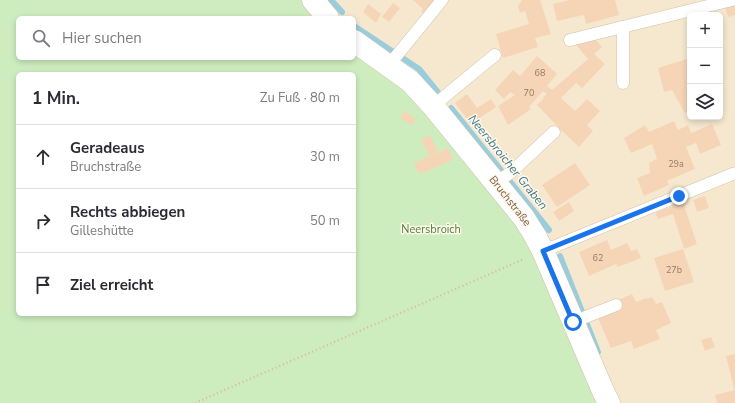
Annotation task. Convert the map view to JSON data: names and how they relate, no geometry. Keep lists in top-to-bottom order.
{
  "streets": {
    "street": ["Bruchstraße"]
  },
  "water": ["Neersbroicher Graben"],
  "parks": ["Neersbroich"],
  "house_numbers": [
    "68",
    "70",
    "29a",
    "62",
    "27b"
  ],
  "page": {
    "map_buttons": ["+", "−"],
    "search": "Hier suchen",
    "heading": ["1 Min.", "Zu Fuß · 80 m"],
    "list": [
      ["Geradeaus", "Bruchstraße", "30 m"],
      ["Rechts abbiegen", "Gilleshütte", "50 m"],
      "Ziel erreicht"
    ]
  }
}
